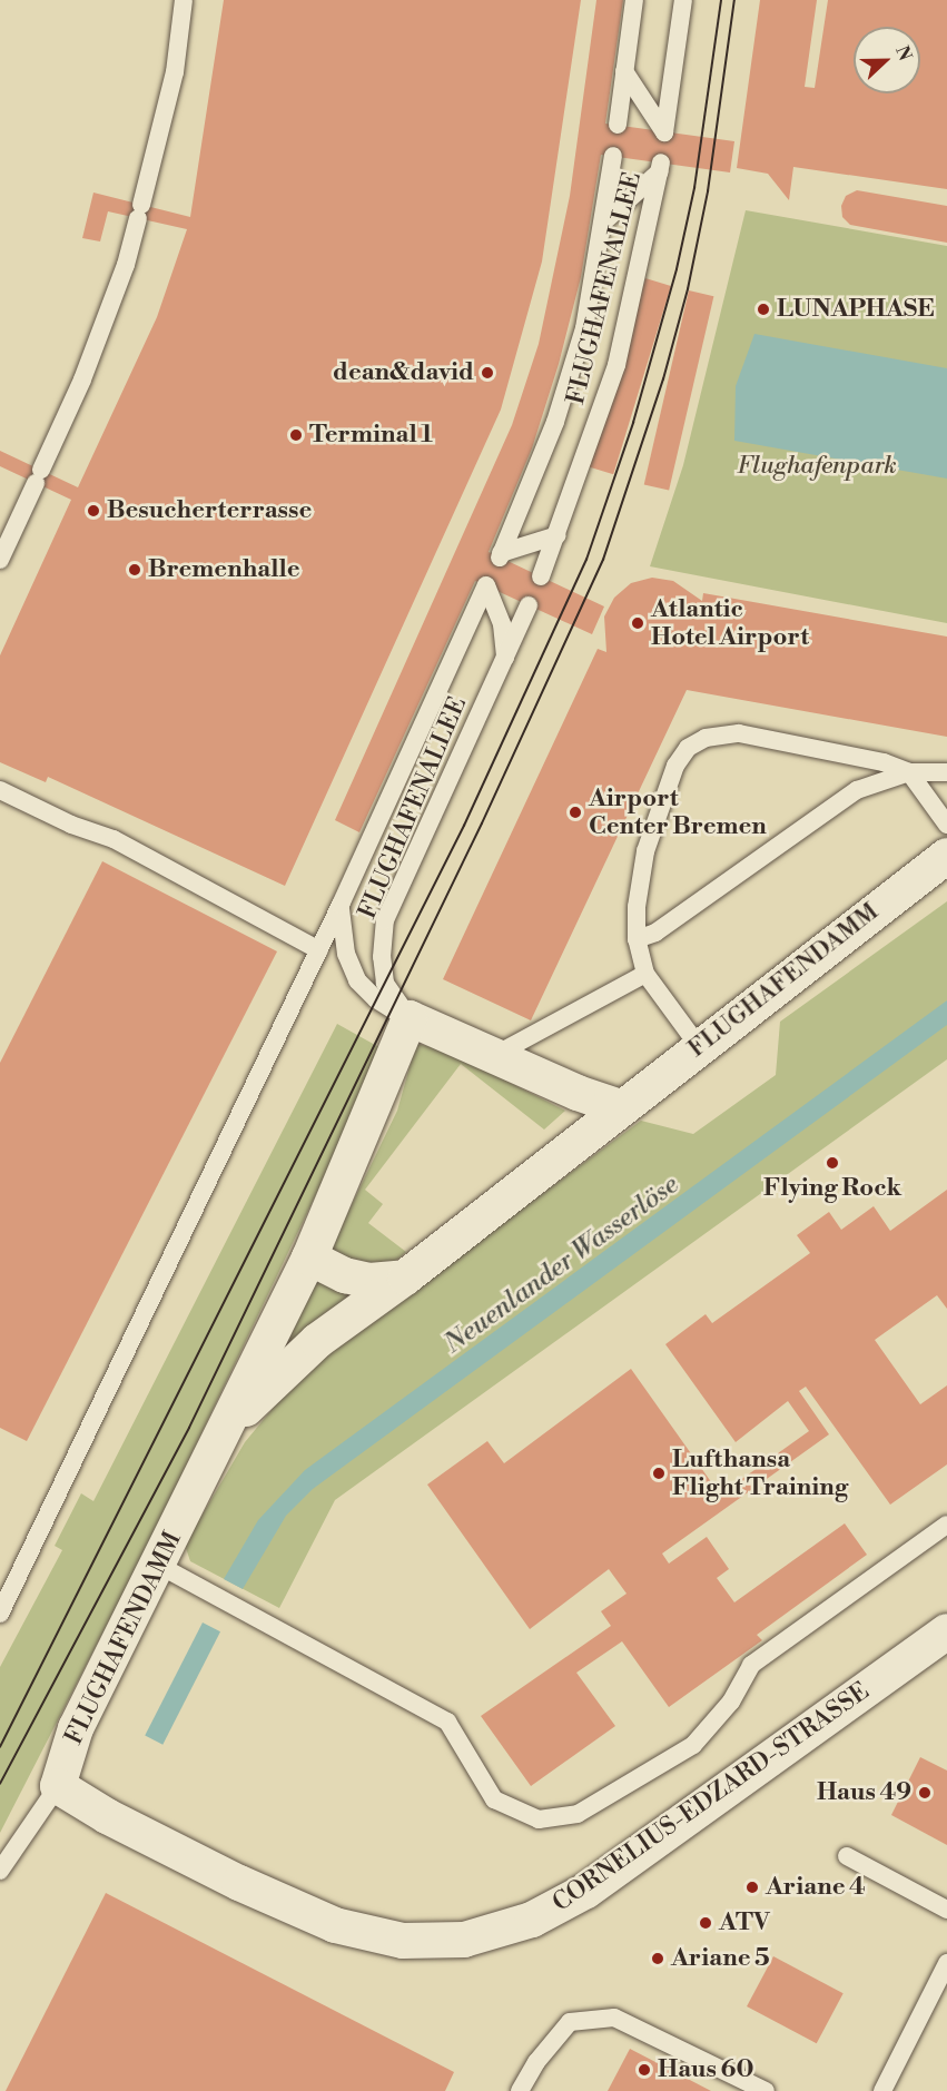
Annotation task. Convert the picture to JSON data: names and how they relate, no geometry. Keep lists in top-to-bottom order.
{
  "streets": {
    "street": ["FLUGHAFENDAMM", "CORNELIUS-EDZARD-STRASSE"],
    "lane": ["FLUGHAFENALLEE"]
  },
  "crossings": [
    ["FLUGHAFENALLEE", "FLUGHAFENDAMM"],
    ["FLUGHAFENDAMM", "CORNELIUS-EDZARD-STRASSE"]
  ],
  "water": ["Neuenlander Wasserlöse"],
  "parks": ["Flughafenpark"],
  "places": [
    "LUNAPHASE",
    "dean&david",
    "Terminal 1",
    "Besucherterrasse",
    "Bremenhalle",
    "Atlantic Hotel Airport",
    "Airport Center Bremen",
    "Flying Rock",
    "Lufthansa Flight Training",
    "Haus 49",
    "Ariane 4",
    "ATV",
    "Ariane 5",
    "Haus 60"
  ],
  "north": "right"
}
